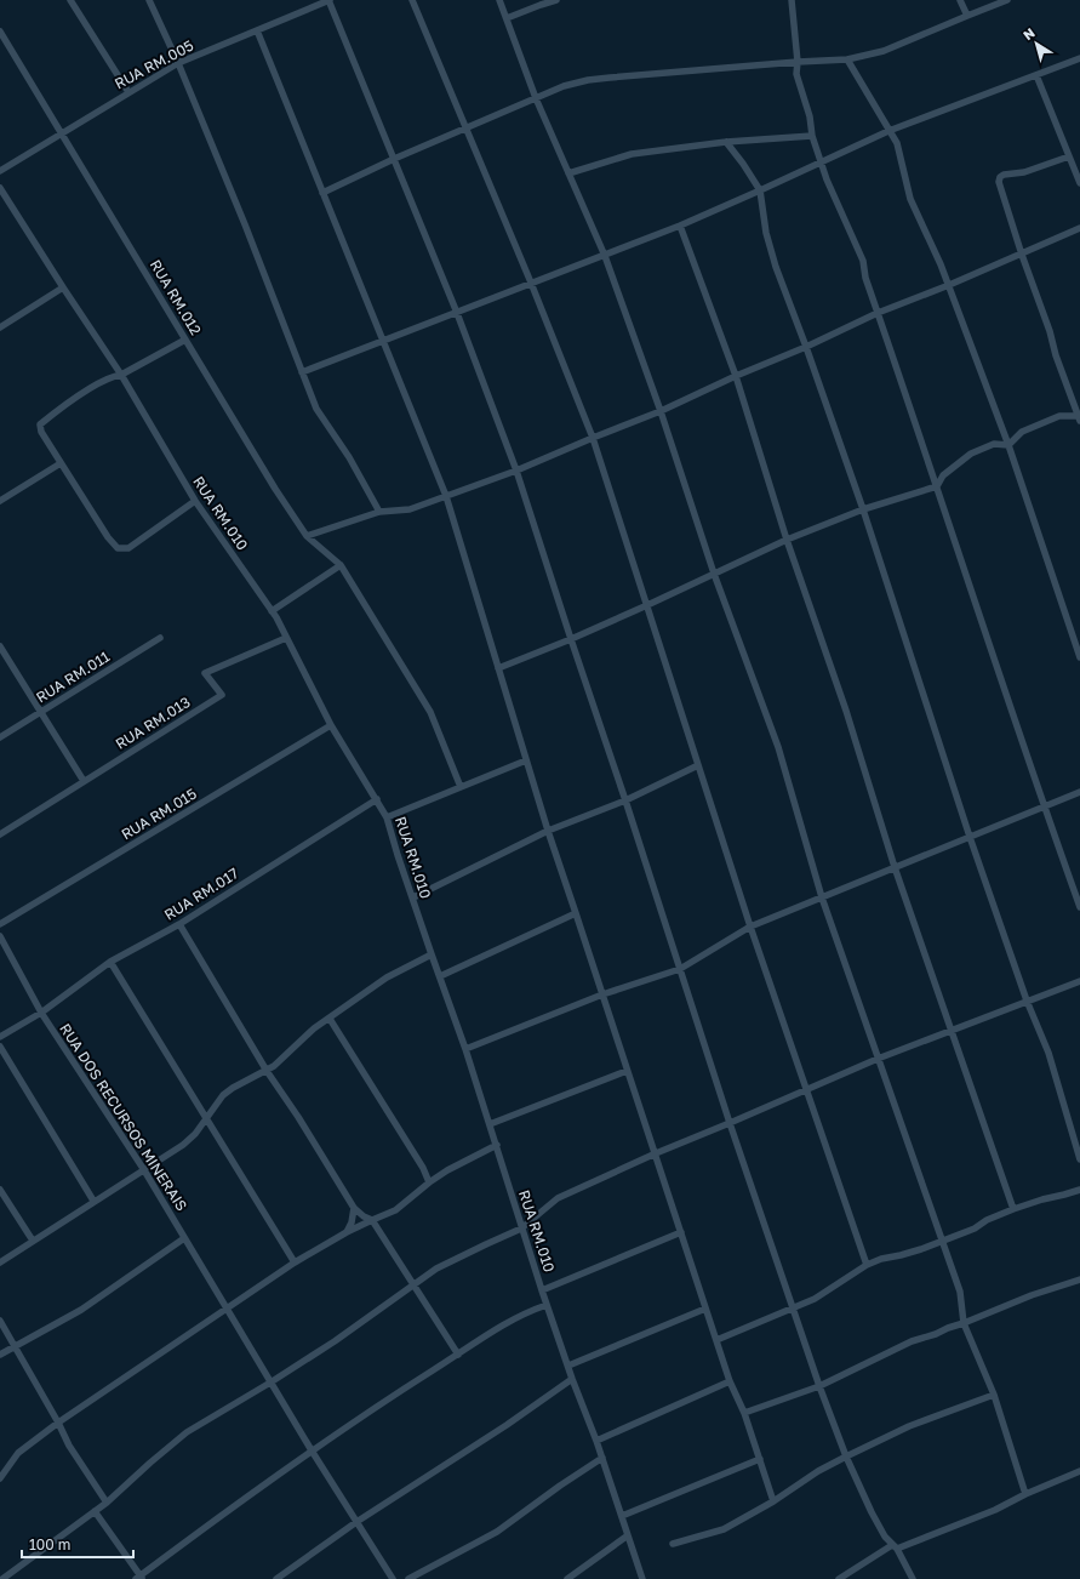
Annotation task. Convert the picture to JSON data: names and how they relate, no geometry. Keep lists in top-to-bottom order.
{
  "streets": {
    "street": [
      "RUA RM.005",
      "RUA RM.012",
      "RUA RM.010",
      "RUA RM.011",
      "RUA RM.013",
      "RUA RM.015",
      "RUA RM.017",
      "RUA DOS RECURSOS MINERAIS"
    ]
  },
  "crossings": [
    ["RUA RM.005", "RUA RM.012"],
    ["RUA RM.010", "RUA RM.013"],
    ["RUA RM.010", "RUA RM.015"],
    ["RUA RM.010", "RUA RM.017"],
    ["RUA RM.017", "RUA DOS RECURSOS MINERAIS"]
  ],
  "scale_bar": "100 m",
  "north": "top left"
}
